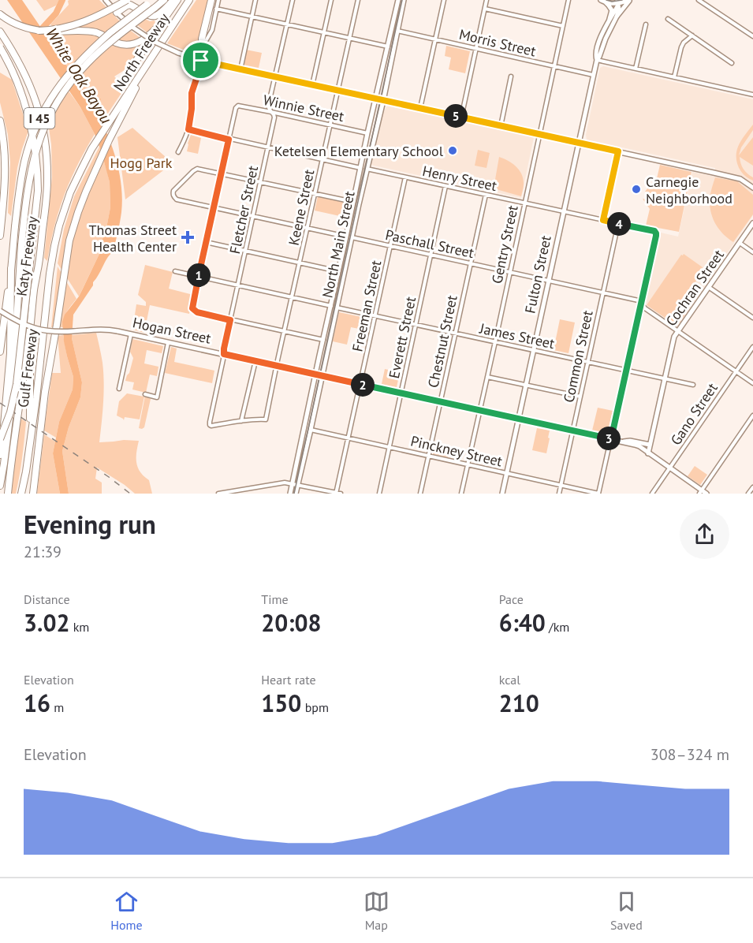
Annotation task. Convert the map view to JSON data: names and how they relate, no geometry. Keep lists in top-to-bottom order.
{
  "streets": {
    "highway": [
      "North Freeway",
      "I 45",
      "Katy Freeway",
      "Gulf Freeway"
    ],
    "main road": [
      "North Main Street",
      "Fulton Street",
      "Cochran Street",
      "Hogan Street"
    ],
    "street": [
      "Morris Street",
      "Winnie Street",
      "Henry Street",
      "Keene Street",
      "Fletcher Street",
      "Paschall Street",
      "Gentry Street",
      "Freeman Street",
      "James Street",
      "Everett Street",
      "Chestnut Street",
      "Common Street",
      "Gano Street",
      "Pinckney Street"
    ]
  },
  "crossings": [
    ["Morris Street", "North Main Street"],
    ["Morris Street", "Gentry Street"],
    ["Morris Street", "Fulton Street"],
    ["North Freeway", "Gulf Freeway"],
    ["Winnie Street", "Keene Street"],
    ["Winnie Street", "Fletcher Street"],
    ["Winnie Street", "North Main Street"],
    ["Henry Street", "Paschall Street"],
    ["Henry Street", "North Main Street"],
    ["Henry Street", "Gentry Street"],
    ["Henry Street", "Fulton Street"],
    ["Henry Street", "Freeman Street"],
    ["Henry Street", "Everett Street"],
    ["Henry Street", "Chestnut Street"],
    ["Henry Street", "Common Street"],
    ["Keene Street", "Fletcher Street"],
    ["Keene Street", "Paschall Street"],
    ["Keene Street", "Hogan Street"],
    ["Fletcher Street", "Paschall Street"],
    ["Fletcher Street", "Hogan Street"],
    ["Paschall Street", "North Main Street"],
    ["Paschall Street", "Gentry Street"],
    ["Paschall Street", "Fulton Street"],
    ["Paschall Street", "Freeman Street"],
    ["Paschall Street", "Everett Street"],
    ["Paschall Street", "Chestnut Street"],
    ["Paschall Street", "Common Street"],
    ["North Main Street", "Hogan Street"],
    ["North Main Street", "James Street"],
    ["North Main Street", "Pinckney Street"],
    ["Gentry Street", "Hogan Street"],
    ["Gentry Street", "James Street"],
    ["Gentry Street", "Pinckney Street"],
    ["Fulton Street", "Hogan Street"],
    ["Fulton Street", "James Street"],
    ["Fulton Street", "Pinckney Street"],
    ["Cochran Street", "Hogan Street"],
    ["Cochran Street", "James Street"],
    ["Freeman Street", "Hogan Street"],
    ["Freeman Street", "James Street"],
    ["Freeman Street", "Pinckney Street"],
    ["Hogan Street", "Everett Street"],
    ["Hogan Street", "Chestnut Street"],
    ["Hogan Street", "Common Street"],
    ["Hogan Street", "Gano Street"],
    ["James Street", "Everett Street"],
    ["James Street", "Chestnut Street"],
    ["James Street", "Common Street"],
    ["Everett Street", "Pinckney Street"],
    ["Chestnut Street", "Pinckney Street"],
    ["Common Street", "Pinckney Street"]
  ],
  "water": ["White Oak Bayou"],
  "parks": ["Hogg Park"],
  "places": {
    "other": ["Ketelsen Elementary School", "Carnegie Neighborhood"],
    "health": ["Thomas Street Health Center"]
  },
  "page": {
    "pins": [
      "5",
      "4",
      "1",
      "2",
      "3"
    ],
    "heading": ["Evening run", "21:39"],
    "stats": [
      ["Distance", "3.02 km"],
      ["Time", "20:08"],
      ["Pace", "6:40 /km"],
      ["Elevation", "16 m"],
      ["Heart rate", "150 bpm"],
      ["kcal", "210"]
    ],
    "chart": ["Elevation", "308–324 m"],
    "tabs": ["Home", "Map", "Saved"]
  }
}
